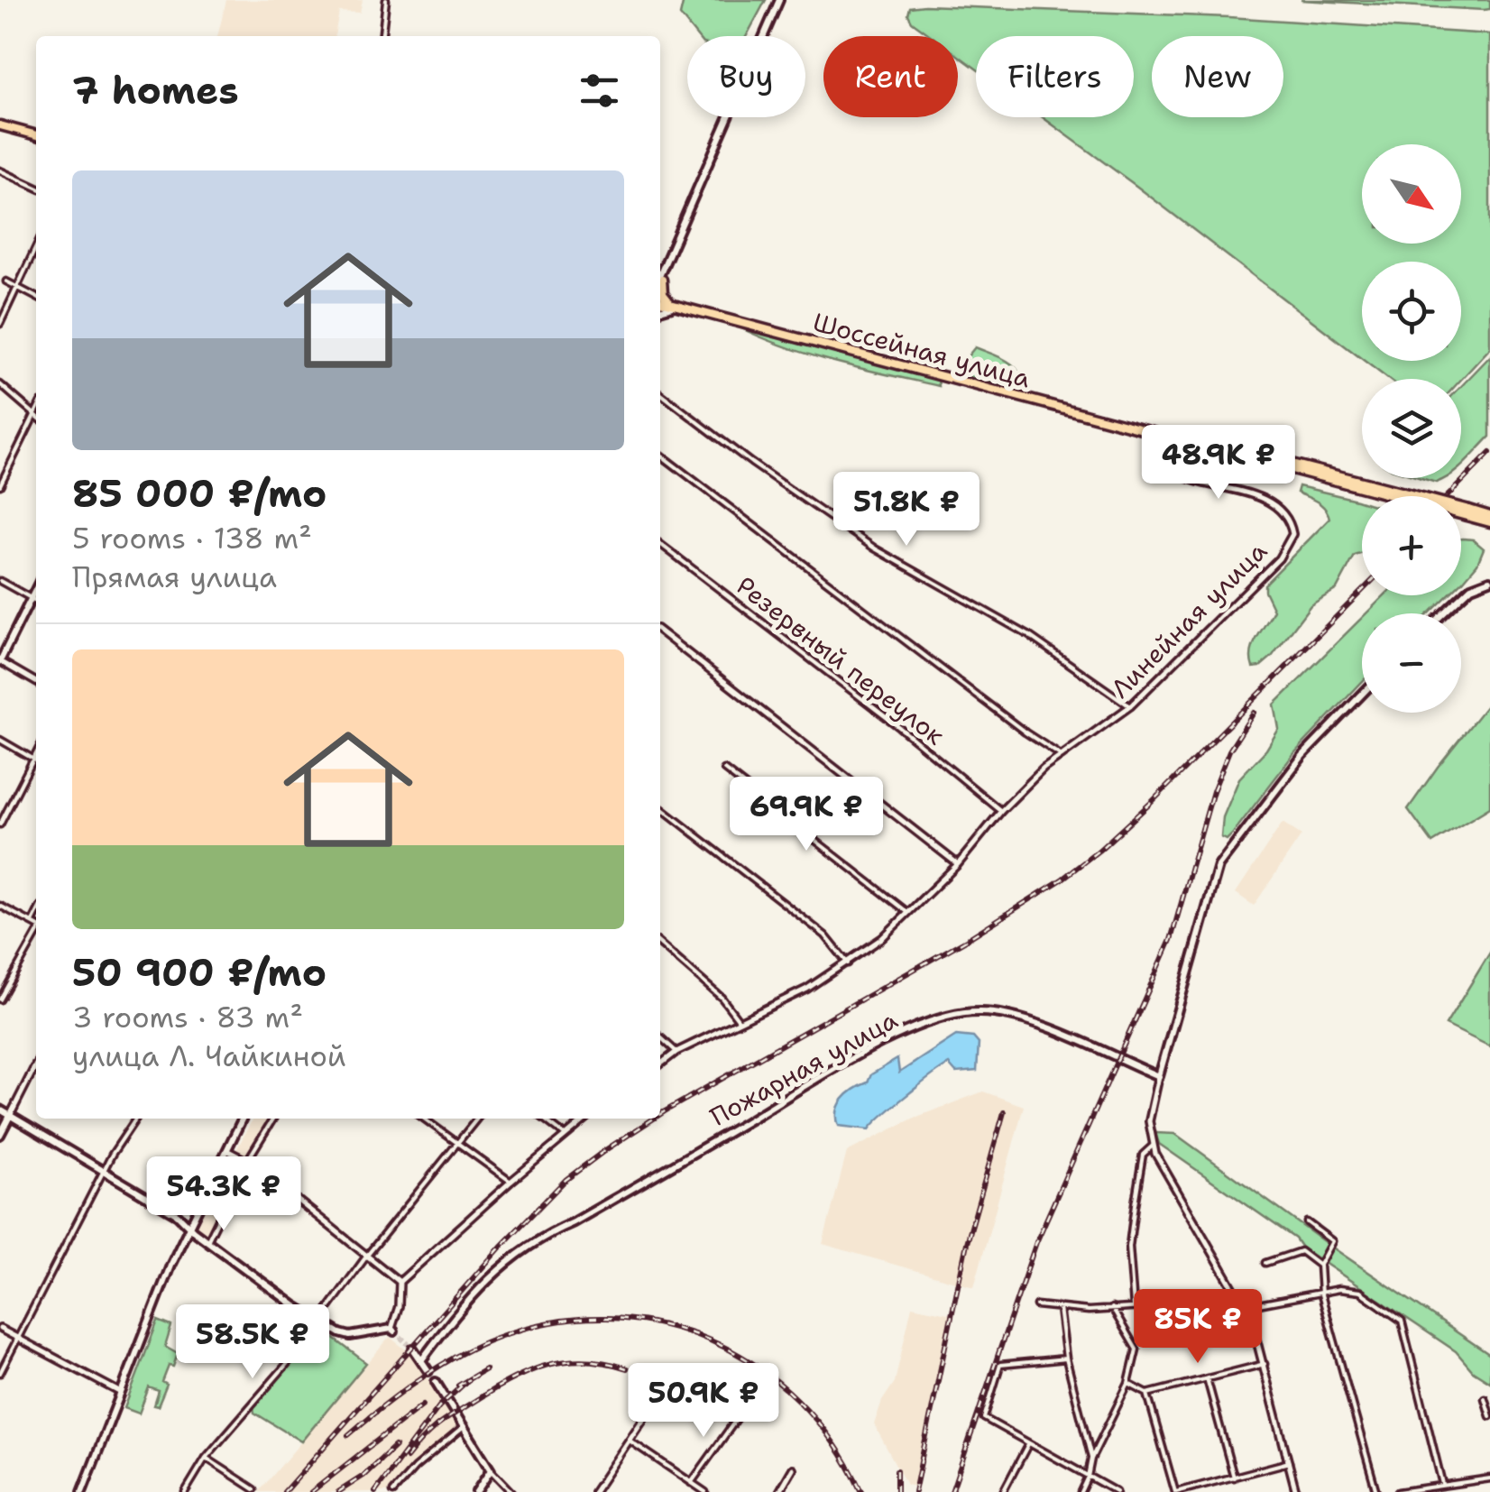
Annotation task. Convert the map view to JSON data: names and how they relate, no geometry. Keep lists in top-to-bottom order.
{
  "streets": {
    "highway": ["Шоссейная улица"],
    "main road": ["Пожарная улица"],
    "street": ["Линейная улица", "Резервный переулок"]
  },
  "crossings": [
    ["Шоссейная улица", "Линейная улица"],
    ["Линейная улица", "Резервный переулок"]
  ],
  "north": "bottom right",
  "page": {
    "chip": [
      "Buy",
      "Rent",
      "Filters",
      "New"
    ],
    "heading": "7 homes",
    "map_buttons": ["+", "−"],
    "list": [
      {
        "name": "85 000 ₽/mo",
        "note": "5 rooms · 138 m² · Прямая улица"
      },
      {
        "name": "50 900 ₽/mo",
        "note": "3 rooms · 83 m² · улица Л. Чайкиной"
      }
    ],
    "price": [
      "48.9K ₽",
      "51.8K ₽",
      "69.9K ₽",
      "54.3K ₽",
      "85K ₽",
      "58.5K ₽",
      "50.9K ₽"
    ]
  }
}
